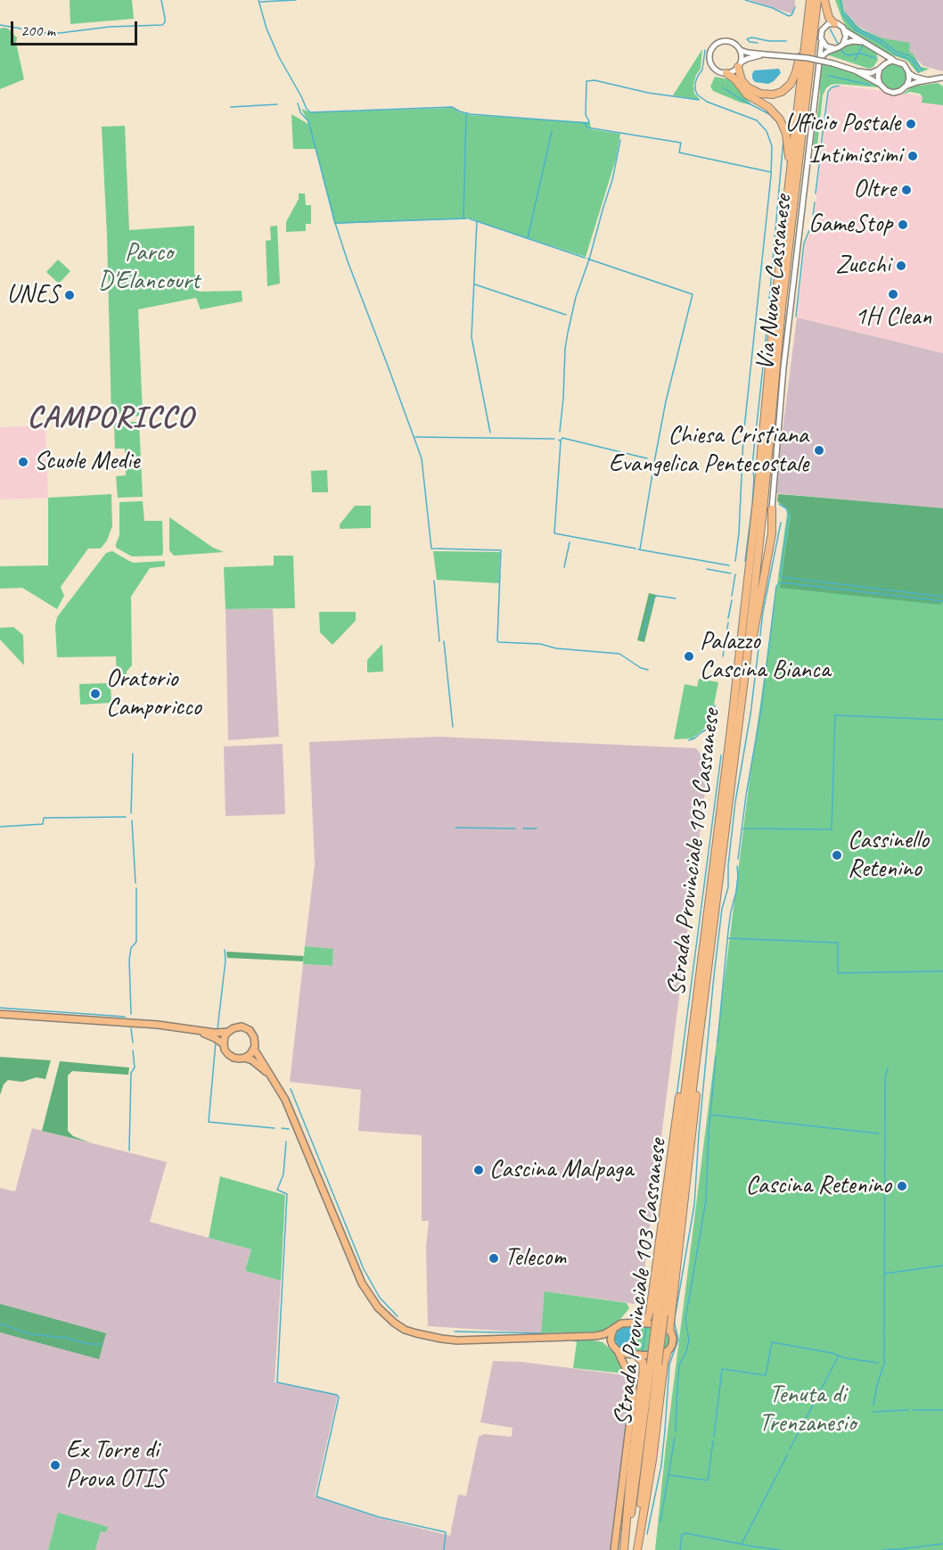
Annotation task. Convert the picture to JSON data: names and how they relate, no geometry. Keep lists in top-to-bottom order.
{
  "streets": {
    "highway": ["Strada Provinciale 103 Cassanese"],
    "street": ["Via Nuova Cassanese"]
  },
  "districts": ["CAMPORICCO"],
  "parks": ["Parco D'Elancourt", "Tenuta di Trenzanesio"],
  "places": [
    "Ufficio Postale",
    "Intimissimi",
    "Oltre",
    "GameStop",
    "Zucchi",
    "1H Clean",
    "UNES",
    "Chiesa Cristiana Evangelica Pentecostale",
    "Scuole Medie",
    "Palazzo Cascina Bianca",
    "Oratorio Camporicco",
    "Cassinello Retenino",
    "Cascina Malpaga",
    "Cascina Retenino",
    "Telecom",
    "Ex Torre di Prova OTIS"
  ],
  "scale_bar": "200 m"
}
